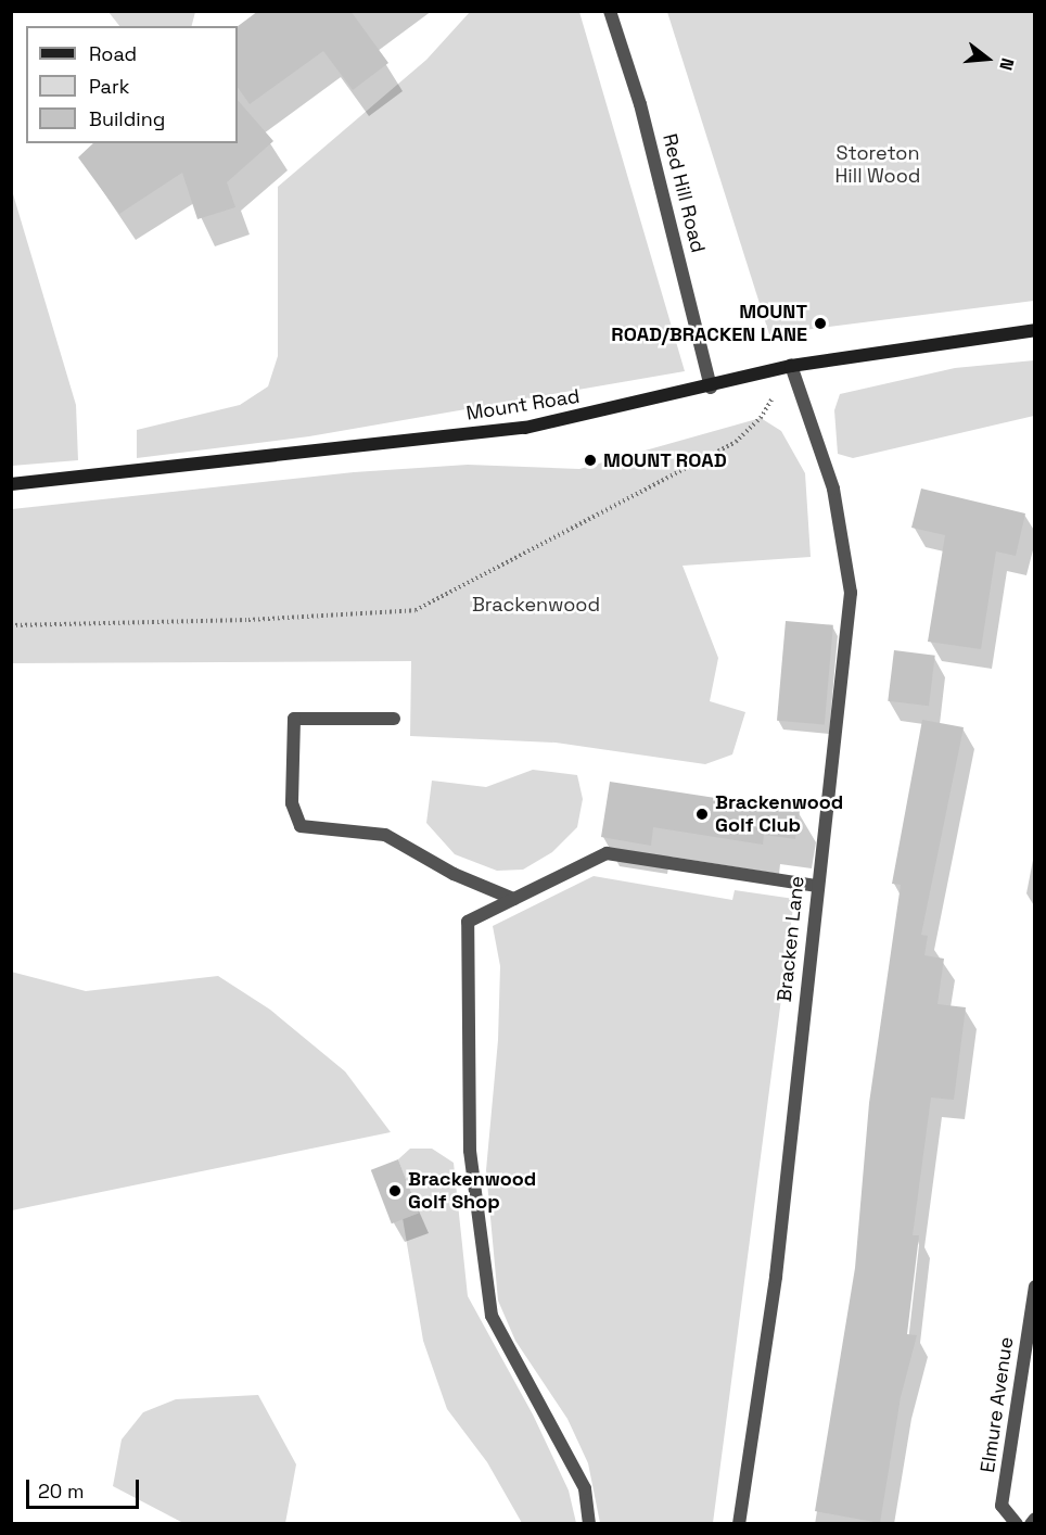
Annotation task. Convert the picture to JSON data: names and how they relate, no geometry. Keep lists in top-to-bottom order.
{
  "streets": {
    "main road": ["Mount Road"],
    "street": ["Red Hill Road", "Bracken Lane", "Elmure Avenue"]
  },
  "crossings": [
    ["Red Hill Road", "Mount Road"],
    ["Mount Road", "Bracken Lane"]
  ],
  "parks": ["Storeton Hill Wood", "Brackenwood"],
  "places": [
    "MOUNT ROAD/BRACKEN LANE",
    "MOUNT ROAD",
    "Brackenwood Golf Club",
    "Brackenwood Golf Shop"
  ],
  "legend": ["Road", "Park", "Building"],
  "scale_bar": "20 m",
  "north": "right"
}
